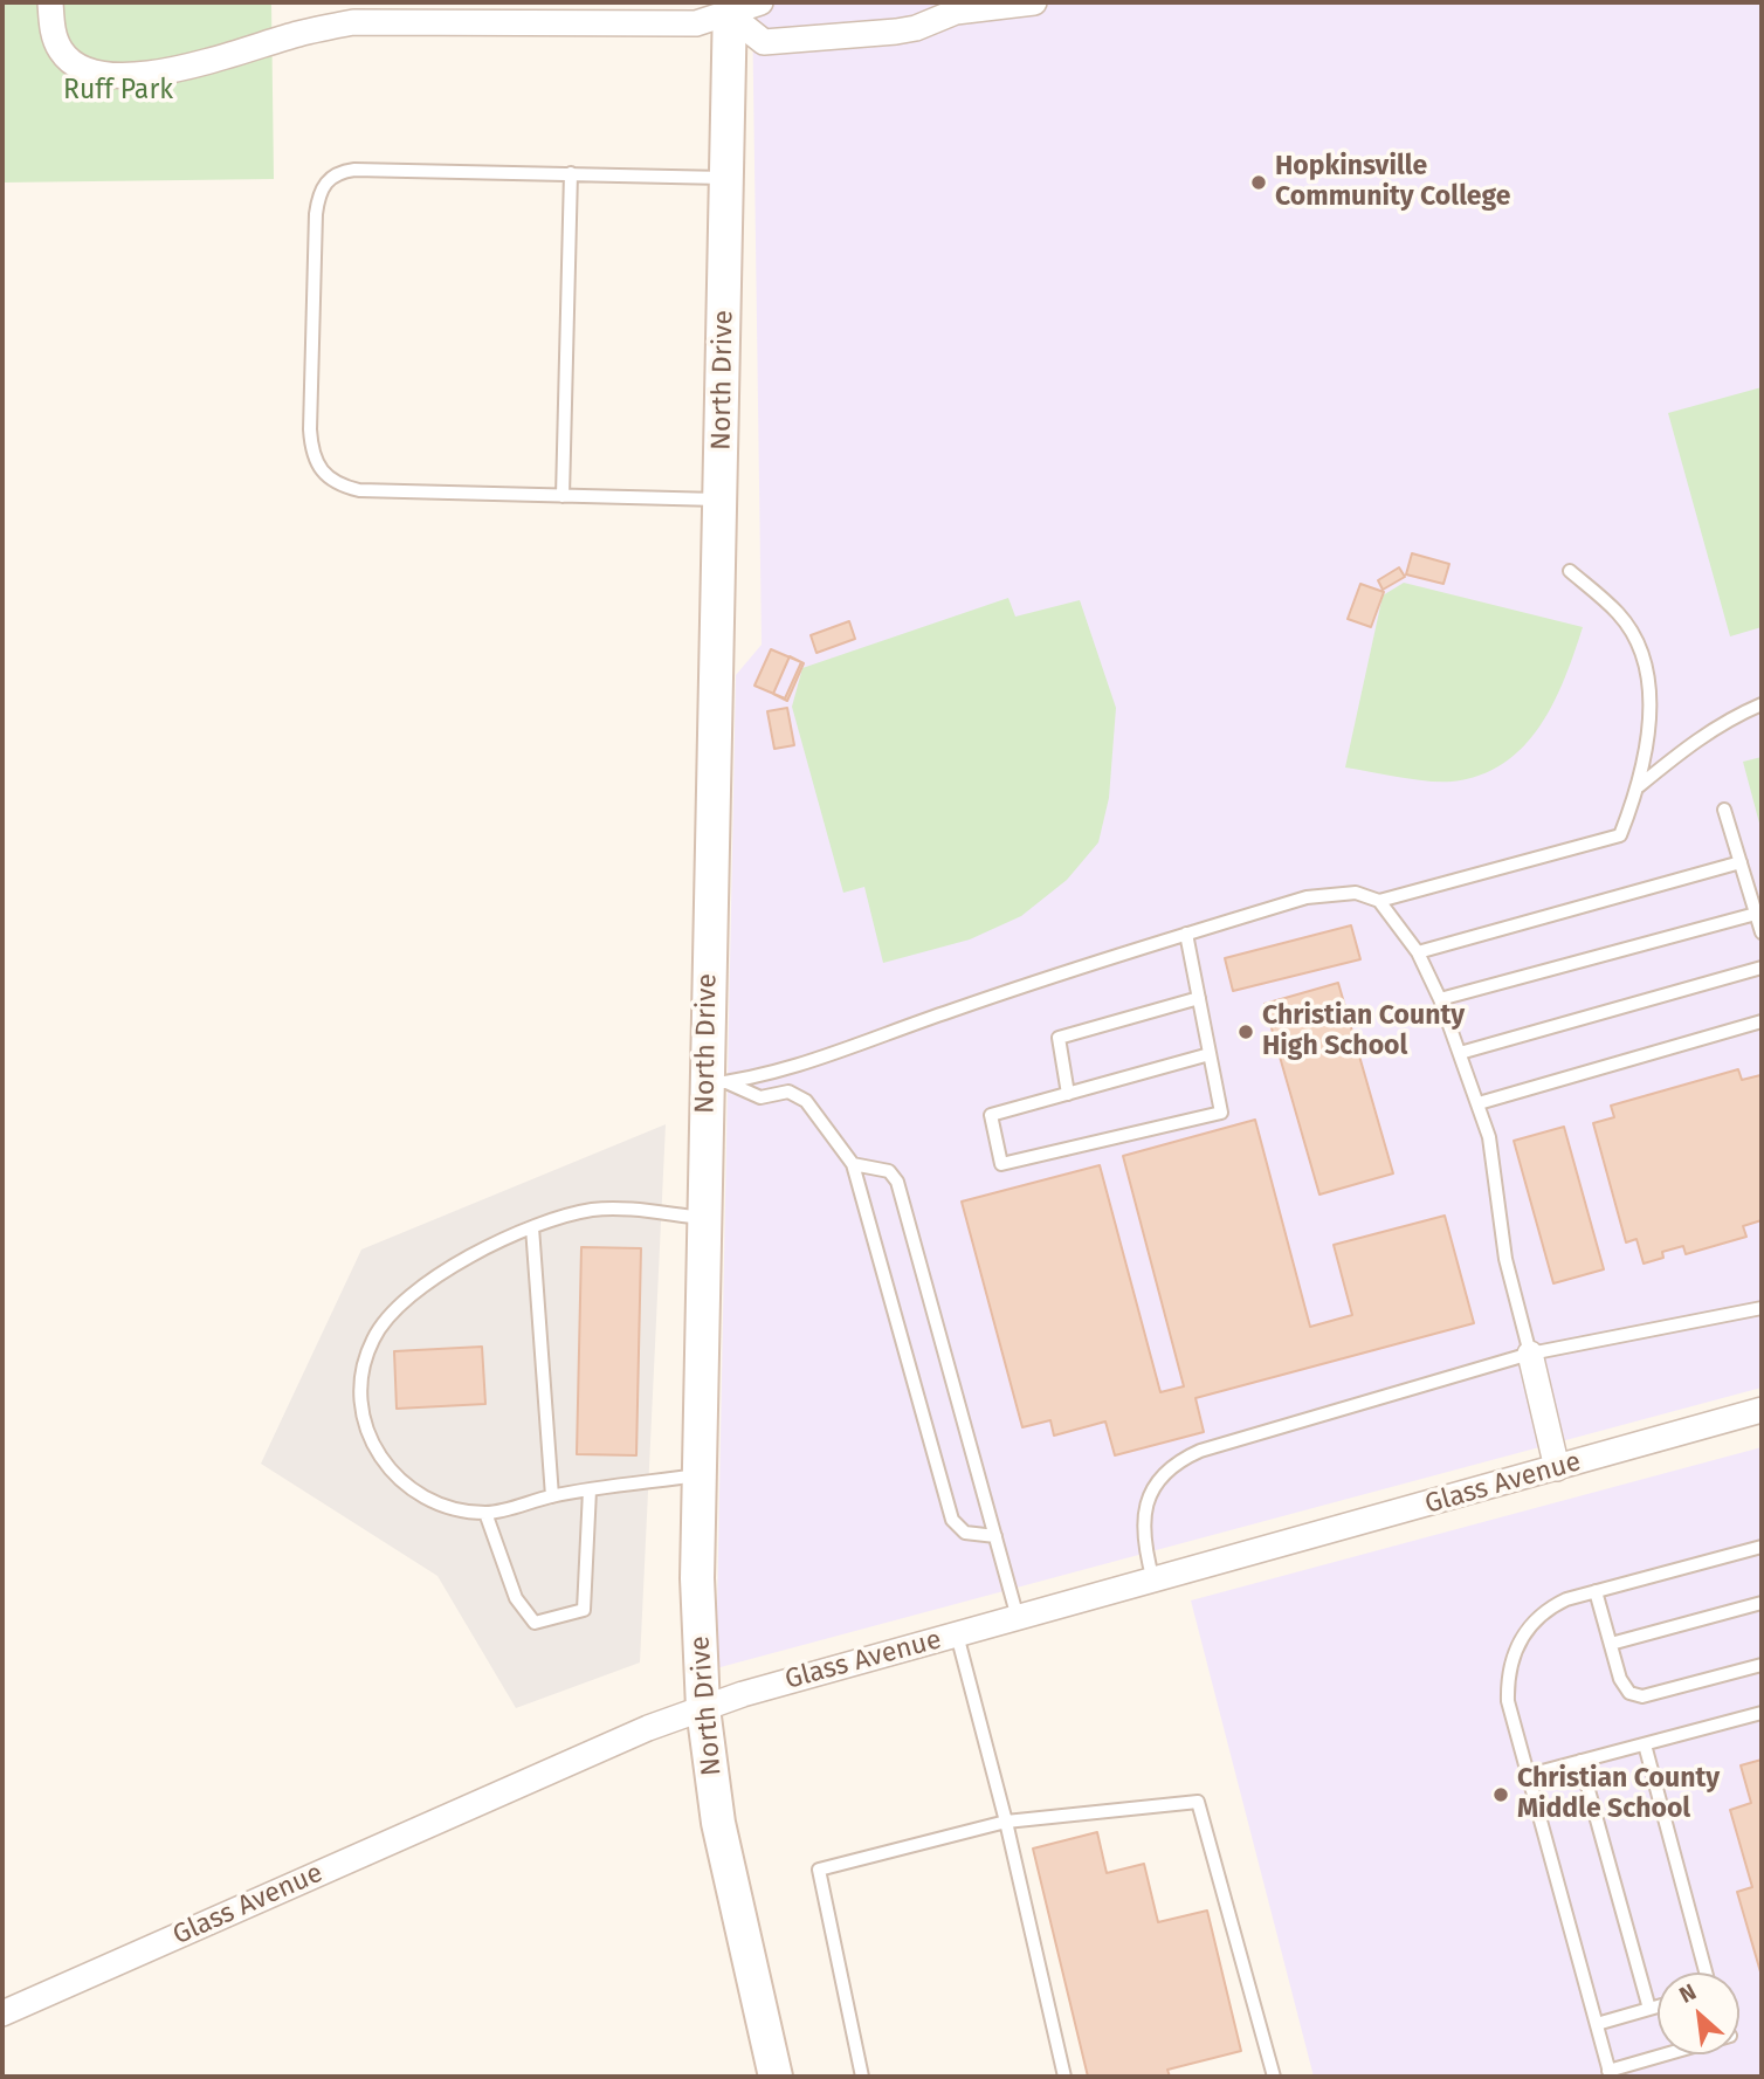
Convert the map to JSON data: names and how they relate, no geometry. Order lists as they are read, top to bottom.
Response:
{
  "streets": {
    "main road": ["North Drive"],
    "street": ["Glass Avenue"]
  },
  "crossings": [
    ["North Drive", "Glass Avenue"]
  ],
  "parks": ["Ruff Park"],
  "places": ["Hopkinsville Community College", "Christian County High School", "Christian County Middle School"],
  "north": "top left"
}
